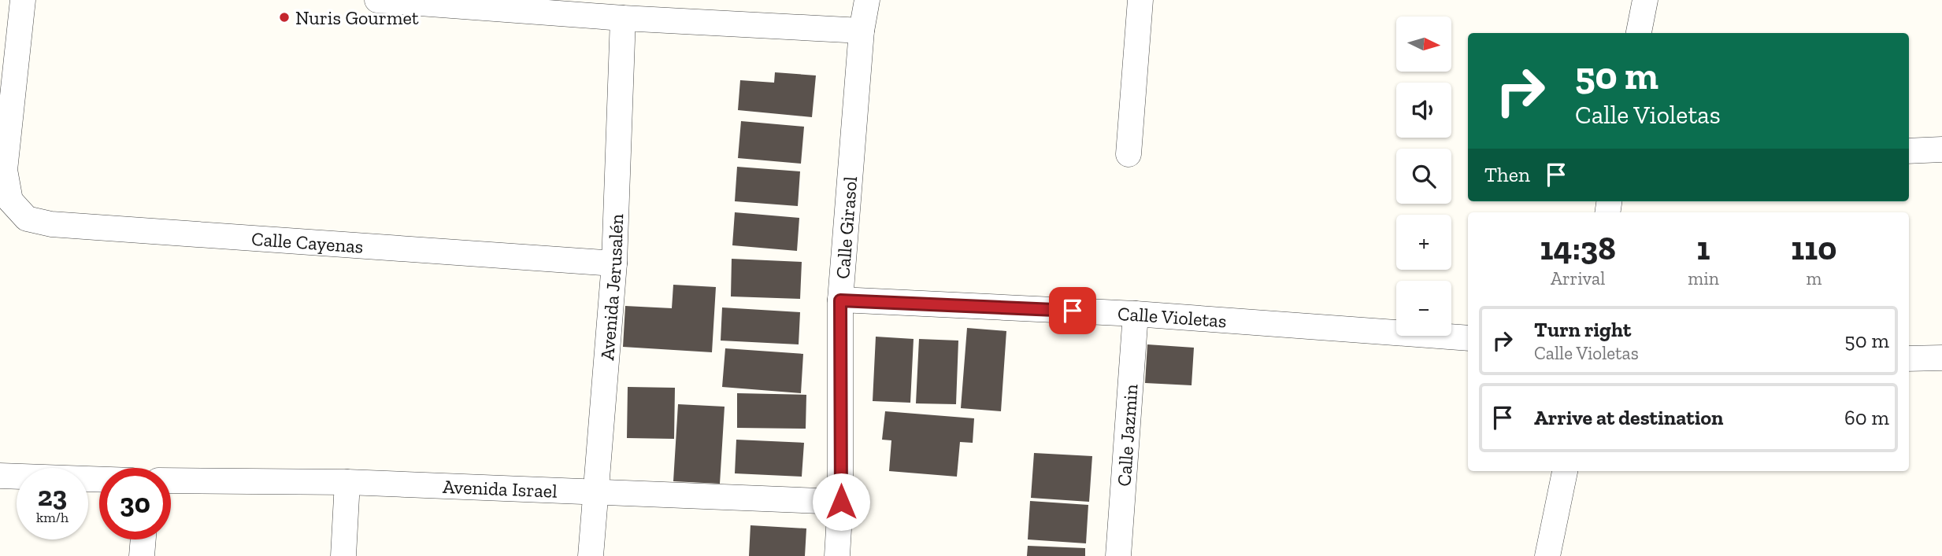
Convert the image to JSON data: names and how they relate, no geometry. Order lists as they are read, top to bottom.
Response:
{
  "streets": {
    "street": [
      "Calle Girasol",
      "Calle Cayenas",
      "Avenida Jerusalén",
      "Calle Violetas",
      "Calle Jazmin",
      "Avenida Israel"
    ]
  },
  "crossings": [
    ["Calle Girasol", "Calle Violetas"],
    ["Calle Girasol", "Avenida Israel"],
    ["Calle Cayenas", "Avenida Jerusalén"],
    ["Avenida Jerusalén", "Avenida Israel"],
    ["Calle Violetas", "Calle Jazmin"]
  ],
  "places": ["Nuris Gourmet"],
  "north": "right",
  "page": {
    "map_buttons": ["+", "−"],
    "turn": ["50 m", "Calle Violetas"],
    "then": "Then",
    "eta": [
      "14:38",
      "Arrival",
      "1",
      "min",
      "110",
      "m"
    ],
    "list": [
      {
        "name": "Turn right",
        "note": "Calle Violetas",
        "value": "50 m"
      },
      {
        "name": "Arrive at destination",
        "value": "60 m"
      }
    ],
    "speed": "23 km/h",
    "limit": "30"
  }
}
